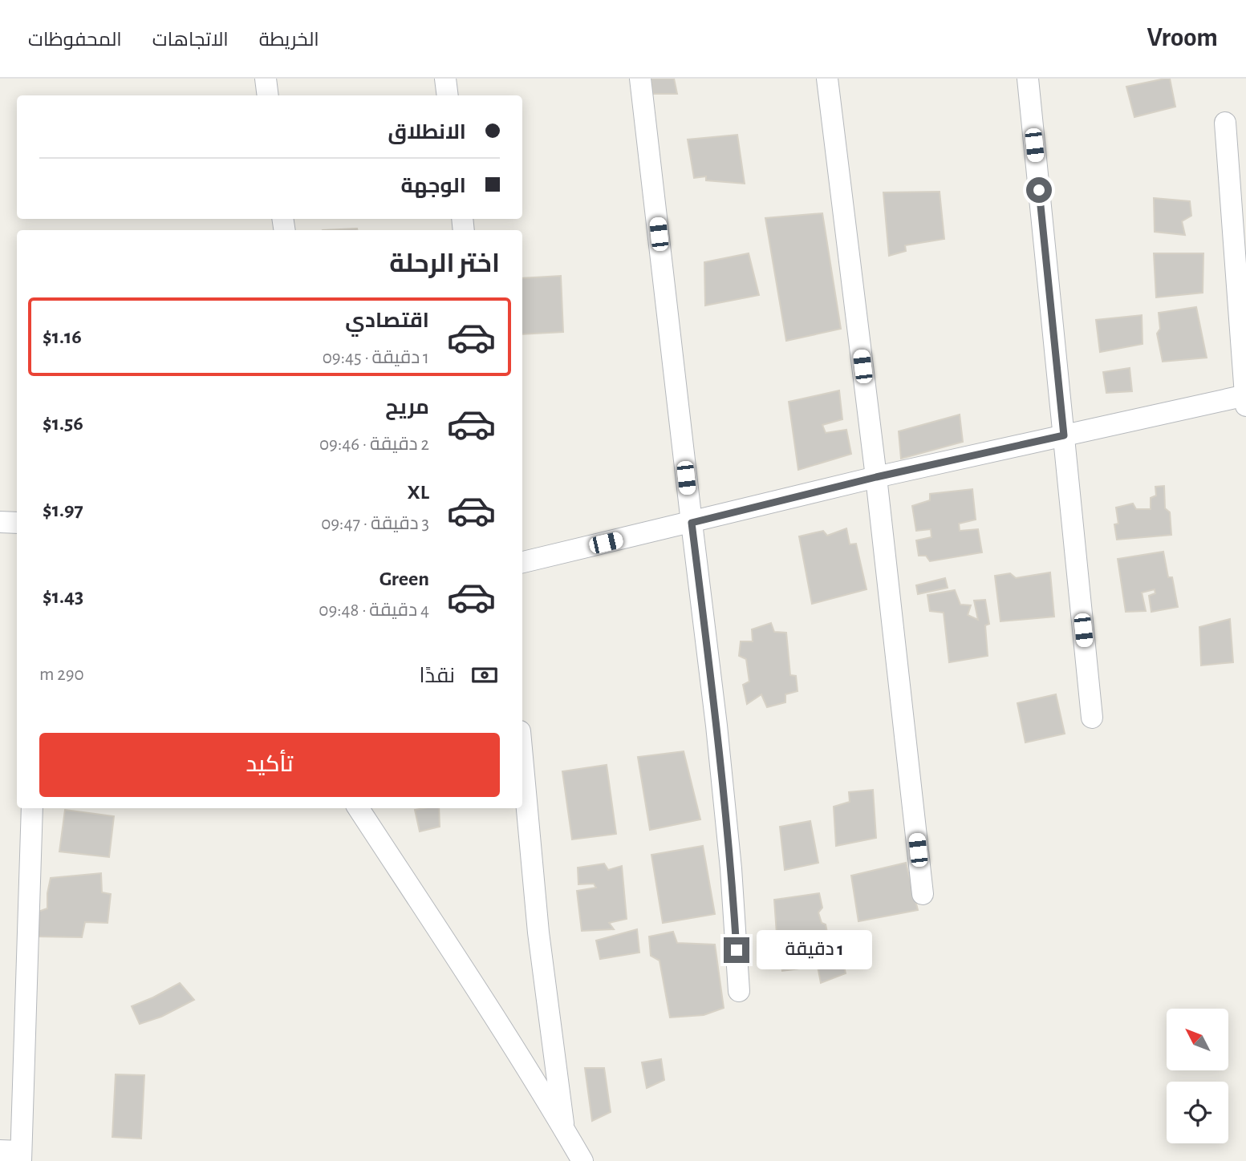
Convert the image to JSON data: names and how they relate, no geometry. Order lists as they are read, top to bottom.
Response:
{
  "north": "top left",
  "page": {
    "header": "Vroom",
    "nav": ["الخريطة", "الاتجاهات", "المحفوظات"],
    "banner": ["الانطلاق", "الوجهة"],
    "heading": "اختر الرحلة",
    "list": [
      {
        "name": "اقتصادي",
        "note": "1 دقيقة · 09:45",
        "value": "$1.16"
      },
      {
        "name": "مريح",
        "note": "2 دقيقة · 09:46",
        "value": "$1.56"
      },
      {
        "name": "XL",
        "note": "3 دقيقة · 09:47",
        "value": "$1.97"
      },
      {
        "name": "Green",
        "note": "4 دقيقة · 09:48",
        "value": "$1.43"
      }
    ],
    "pay": ["نقدًا", "290 m"],
    "buttons": "تأكيد",
    "bubble": "1 دقيقة"
  }
}
